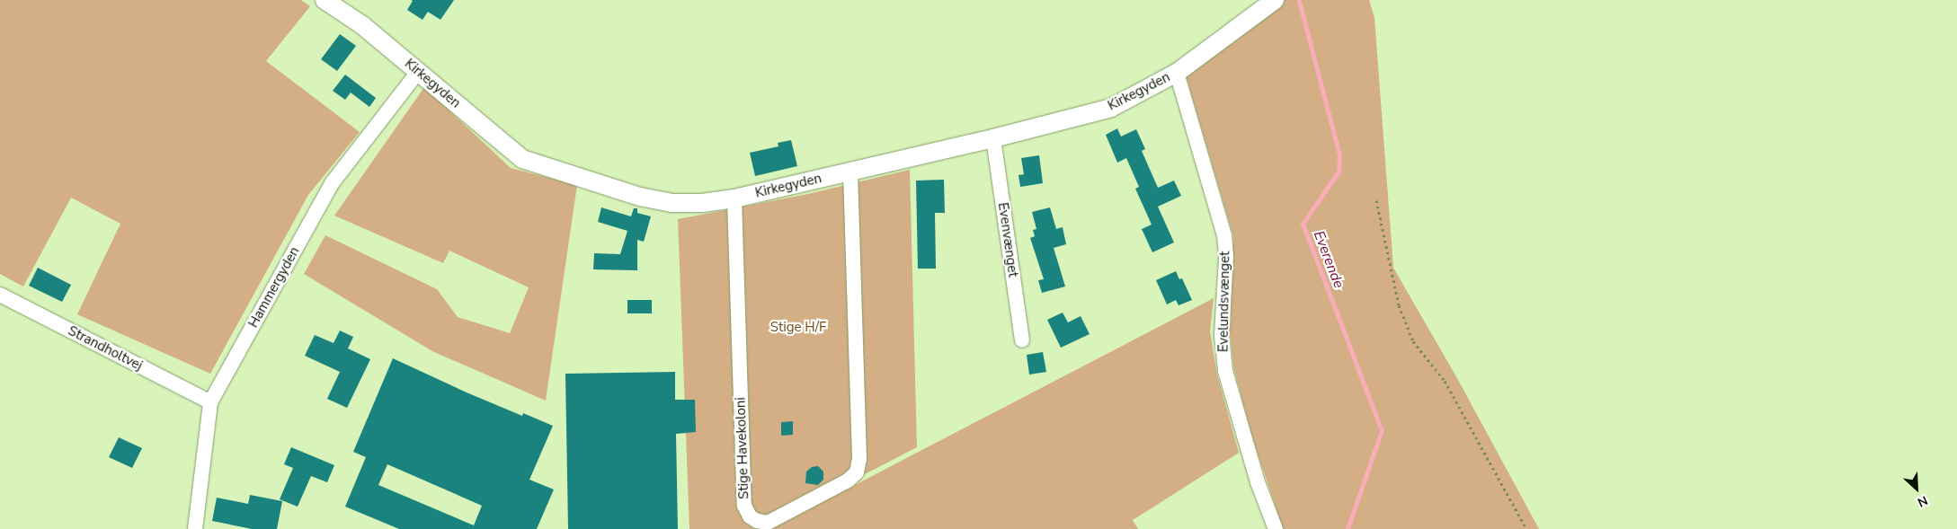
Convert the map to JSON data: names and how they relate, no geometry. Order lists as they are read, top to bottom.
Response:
{
  "streets": {
    "street": [
      "Kirkegyden",
      "Evenvænget",
      "Hammergyden",
      "Evelundsvænget",
      "Strandholtvej",
      "Stige Havekoloni"
    ]
  },
  "crossings": [
    ["Kirkegyden", "Evenvænget"],
    ["Kirkegyden", "Hammergyden"],
    ["Kirkegyden", "Evelundsvænget"],
    ["Kirkegyden", "Stige Havekoloni"],
    ["Hammergyden", "Strandholtvej"]
  ],
  "water": ["Everende"],
  "parks": ["Stige H/F"],
  "north": "bottom right"
}
